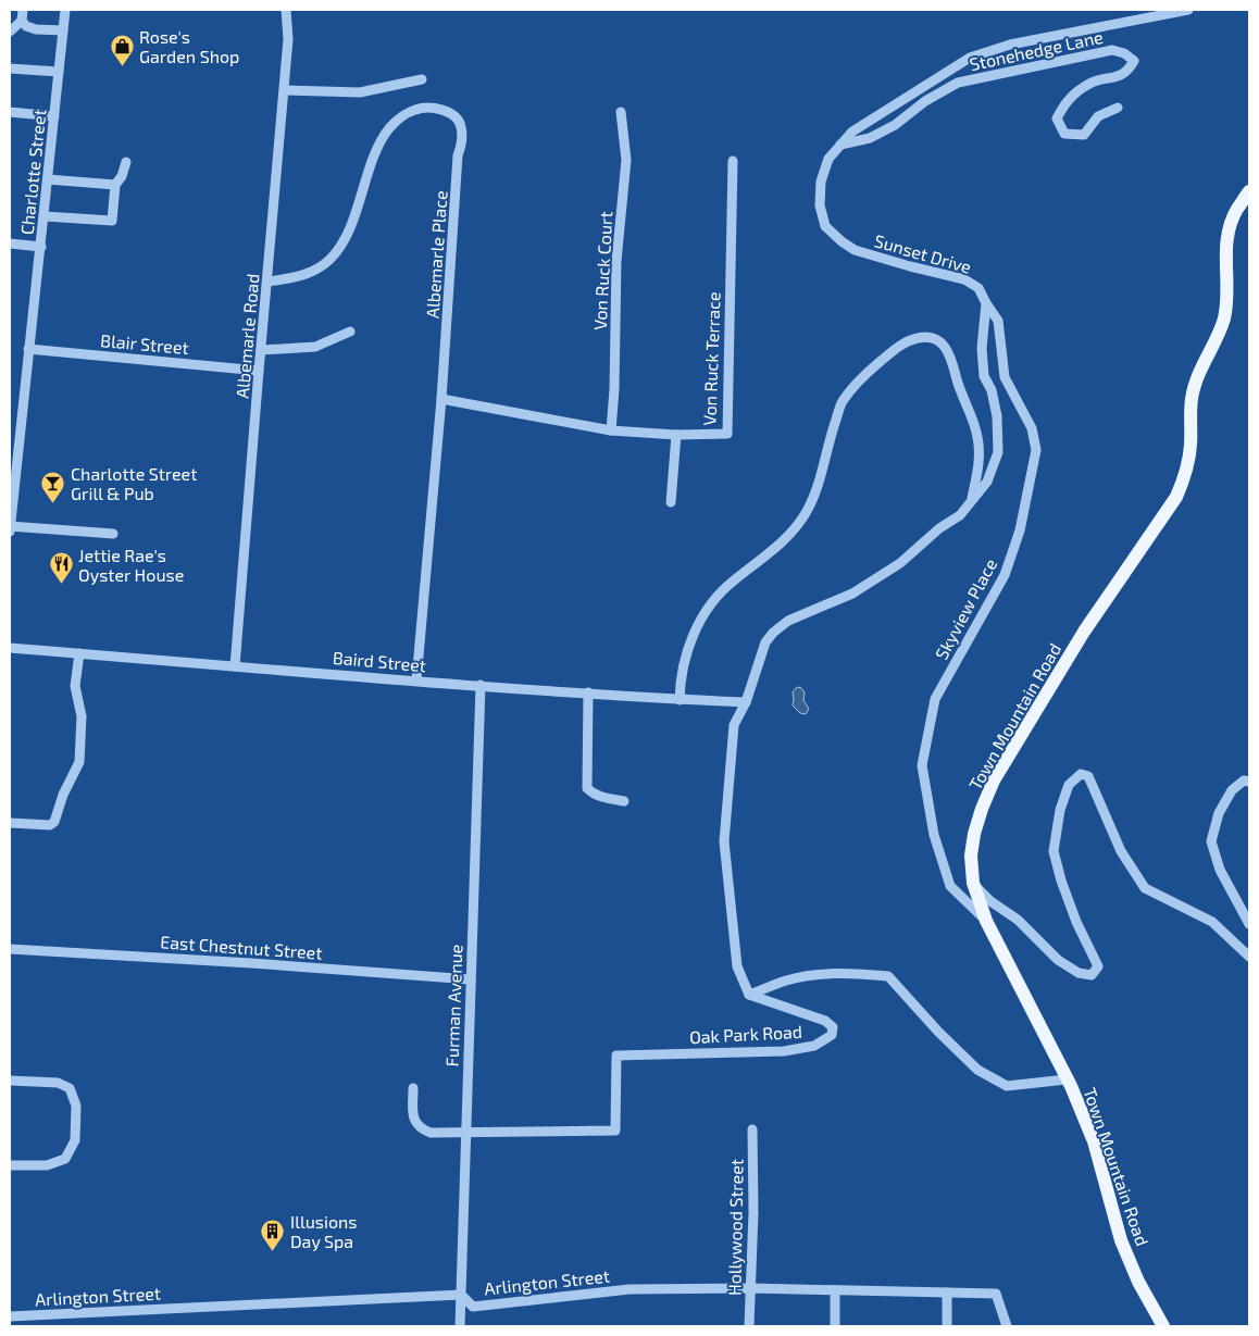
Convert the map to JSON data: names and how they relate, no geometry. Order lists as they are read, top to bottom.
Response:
{
  "streets": {
    "main road": ["Town Mountain Road"],
    "street": [
      "Stonehedge Lane",
      "Charlotte Street",
      "Sunset Drive",
      "Albemarle Place",
      "Von Ruck Court",
      "Albemarle Road",
      "Blair Street",
      "Von Ruck Terrace",
      "Skyview Place",
      "Baird Street",
      "East Chestnut Street",
      "Furman Avenue",
      "Oak Park Road",
      "Hollywood Street",
      "Arlington Street"
    ]
  },
  "crossings": [
    ["Stonehedge Lane", "Sunset Drive"],
    ["Charlotte Street", "Blair Street"],
    ["Sunset Drive", "Skyview Place"],
    ["Albemarle Place", "Albemarle Road"],
    ["Albemarle Place", "Von Ruck Terrace"],
    ["Albemarle Place", "Baird Street"],
    ["Von Ruck Court", "Von Ruck Terrace"],
    ["Albemarle Road", "Blair Street"],
    ["Albemarle Road", "Baird Street"],
    ["Skyview Place", "Town Mountain Road"],
    ["Baird Street", "Furman Avenue"],
    ["East Chestnut Street", "Furman Avenue"],
    ["Furman Avenue", "Oak Park Road"],
    ["Furman Avenue", "Arlington Street"],
    ["Hollywood Street", "Arlington Street"]
  ],
  "places": {
    "shop": ["Rose's Garden Shop"],
    "bar": ["Charlotte Street Grill & Pub"],
    "restaurant": ["Jettie Rae's Oyster House"],
    "building": ["Illusions Day Spa"]
  }
}
